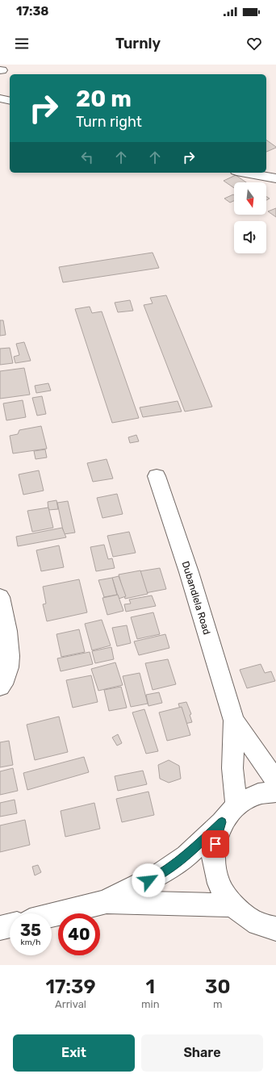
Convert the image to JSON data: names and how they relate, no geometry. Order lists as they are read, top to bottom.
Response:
{
  "streets": {
    "street": ["Dubandlela Road"]
  },
  "north": "bottom",
  "page": {
    "status": "17:38",
    "header": "Turnly",
    "turn": ["20 m", "Turn right"],
    "speed": "35 km/h",
    "limit": "40",
    "eta": [
      "17:39",
      "Arrival",
      "1",
      "min",
      "30",
      "m"
    ],
    "buttons": ["Exit", "Share"]
  }
}
